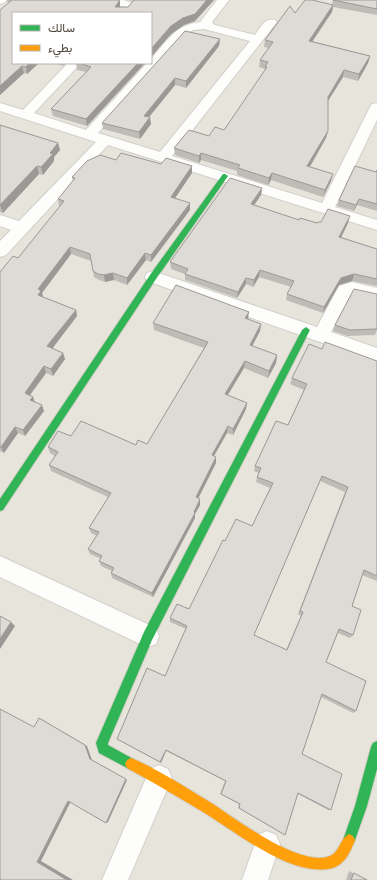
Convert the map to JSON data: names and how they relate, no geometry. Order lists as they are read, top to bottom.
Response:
{
  "legend": ["سالك", "بطيء"]
}
